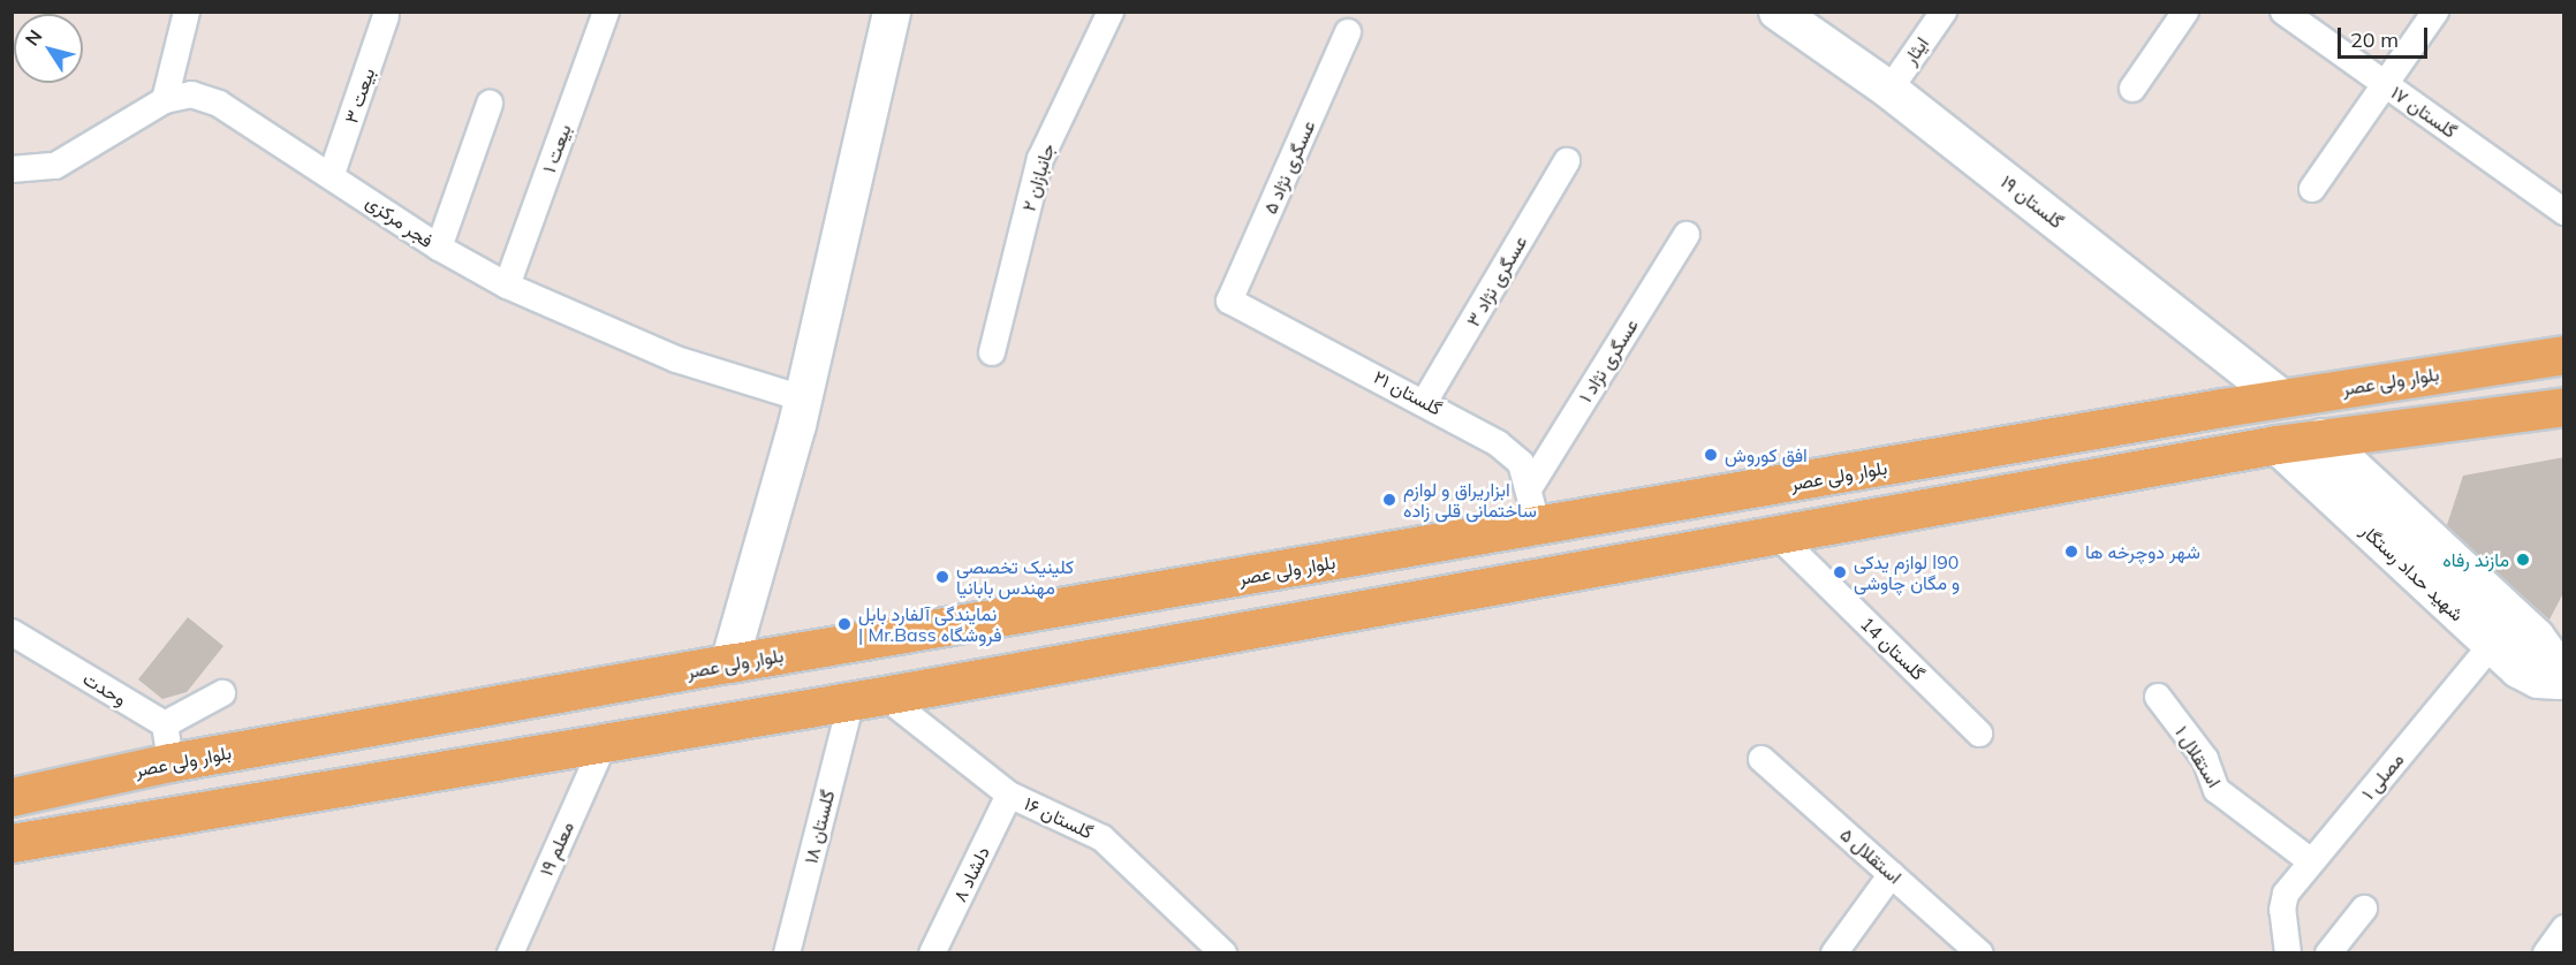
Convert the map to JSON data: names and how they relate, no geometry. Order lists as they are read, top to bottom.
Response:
{
  "streets": {
    "main road": ["گلستان ۱۹", "بلوار ولی عصر", "شهید حداد رستگار"],
    "street": [
      "ایثار",
      "بیعت ۳",
      "گلستان ۱۷",
      "بیعت ۱",
      "عسگری نژاد ۵",
      "جانبازان ۲",
      "فجر مرکزی",
      "عسگری نژاد ۳",
      "عسگری نژاد ۱",
      "گلستان ۲۱",
      "گلستان 14",
      "وحدت",
      "استقلال ۱",
      "مصلی ۱",
      "گلستان ۱۶",
      "گلستان ۱۸",
      "معلم ۱۹",
      "استقلال ۵",
      "دلشاد ۸"
    ]
  },
  "crossings": [
    ["ایثار", "گلستان ۱۹"],
    ["بیعت ۳", "فجر مرکزی"],
    ["بیعت ۱", "فجر مرکزی"],
    ["عسگری نژاد ۵", "گلستان ۲۱"],
    ["گلستان ۱۹", "بلوار ولی عصر"],
    ["عسگری نژاد ۳", "گلستان ۲۱"],
    ["عسگری نژاد ۱", "گلستان ۲۱"],
    ["بلوار ولی عصر", "گلستان ۲۱"],
    ["شهید حداد رستگار", "مصلی ۱"],
    ["استقلال ۱", "مصلی ۱"],
    ["گلستان ۱۶", "گلستان ۱۸"],
    ["گلستان ۱۶", "دلشاد ۸"]
  ],
  "places": [
    "افق کوروش",
    "ابزاریراق و لوازم ساختمانی قلی زاده",
    "شهر دوچرخه ها",
    "مازند رفاه",
    "لوازم یدکی l90 و مگان چاوشی",
    "کلینیک تخصصی مهندس بابانیا",
    "نمایندگی آلفارد بابل | Mr.Bass فروشگاه"
  ],
  "scale_bar": "20 m",
  "north": "top left"
}
